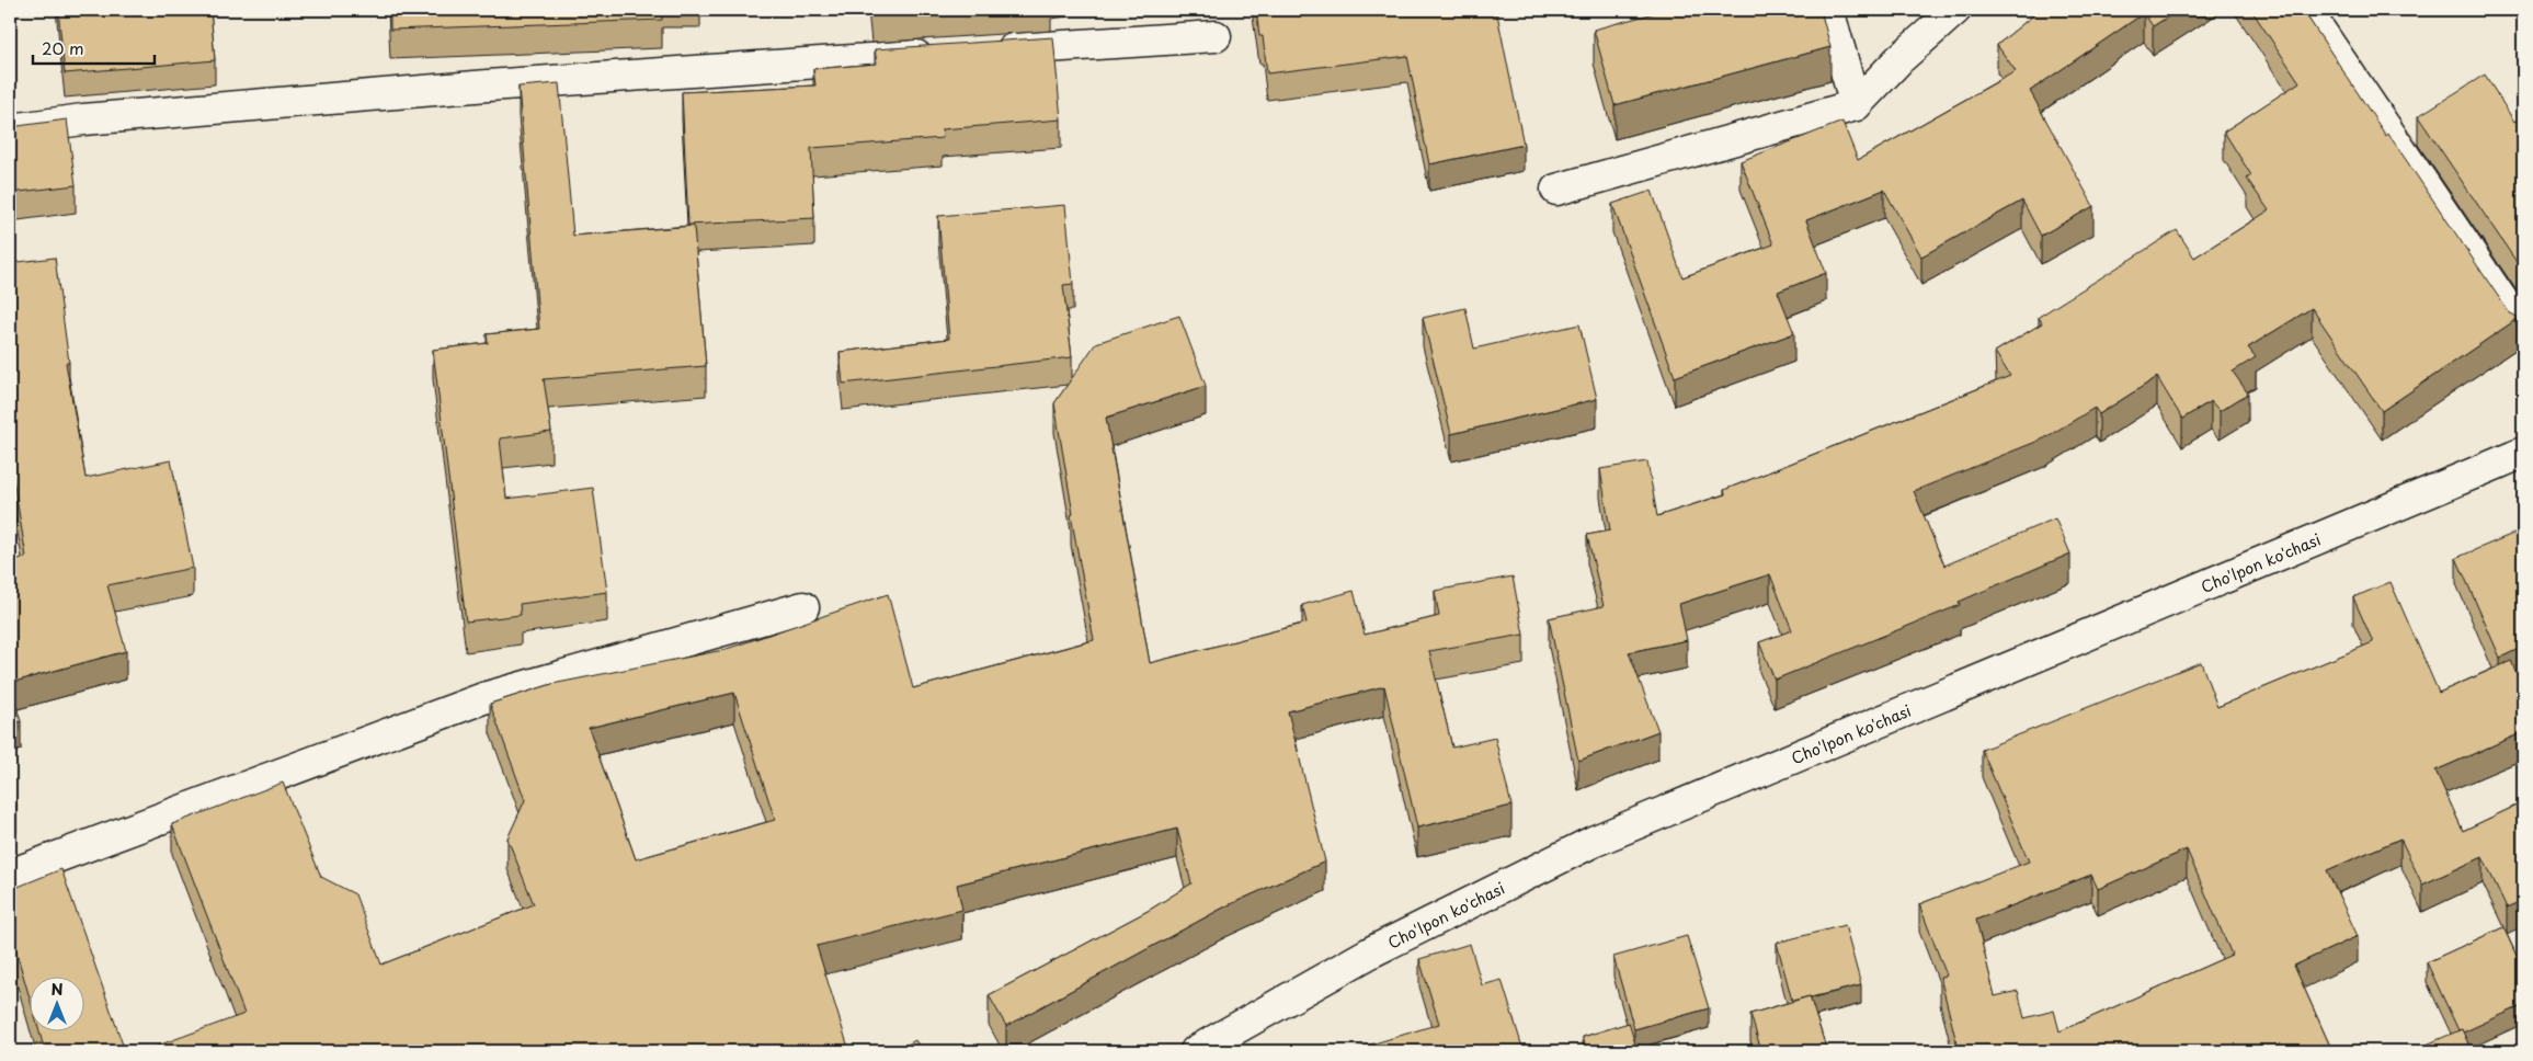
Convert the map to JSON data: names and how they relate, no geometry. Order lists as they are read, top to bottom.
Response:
{
  "streets": {
    "street": ["Cho'lpon ko'chasi"]
  },
  "scale_bar": "20 m",
  "north": "top"
}
